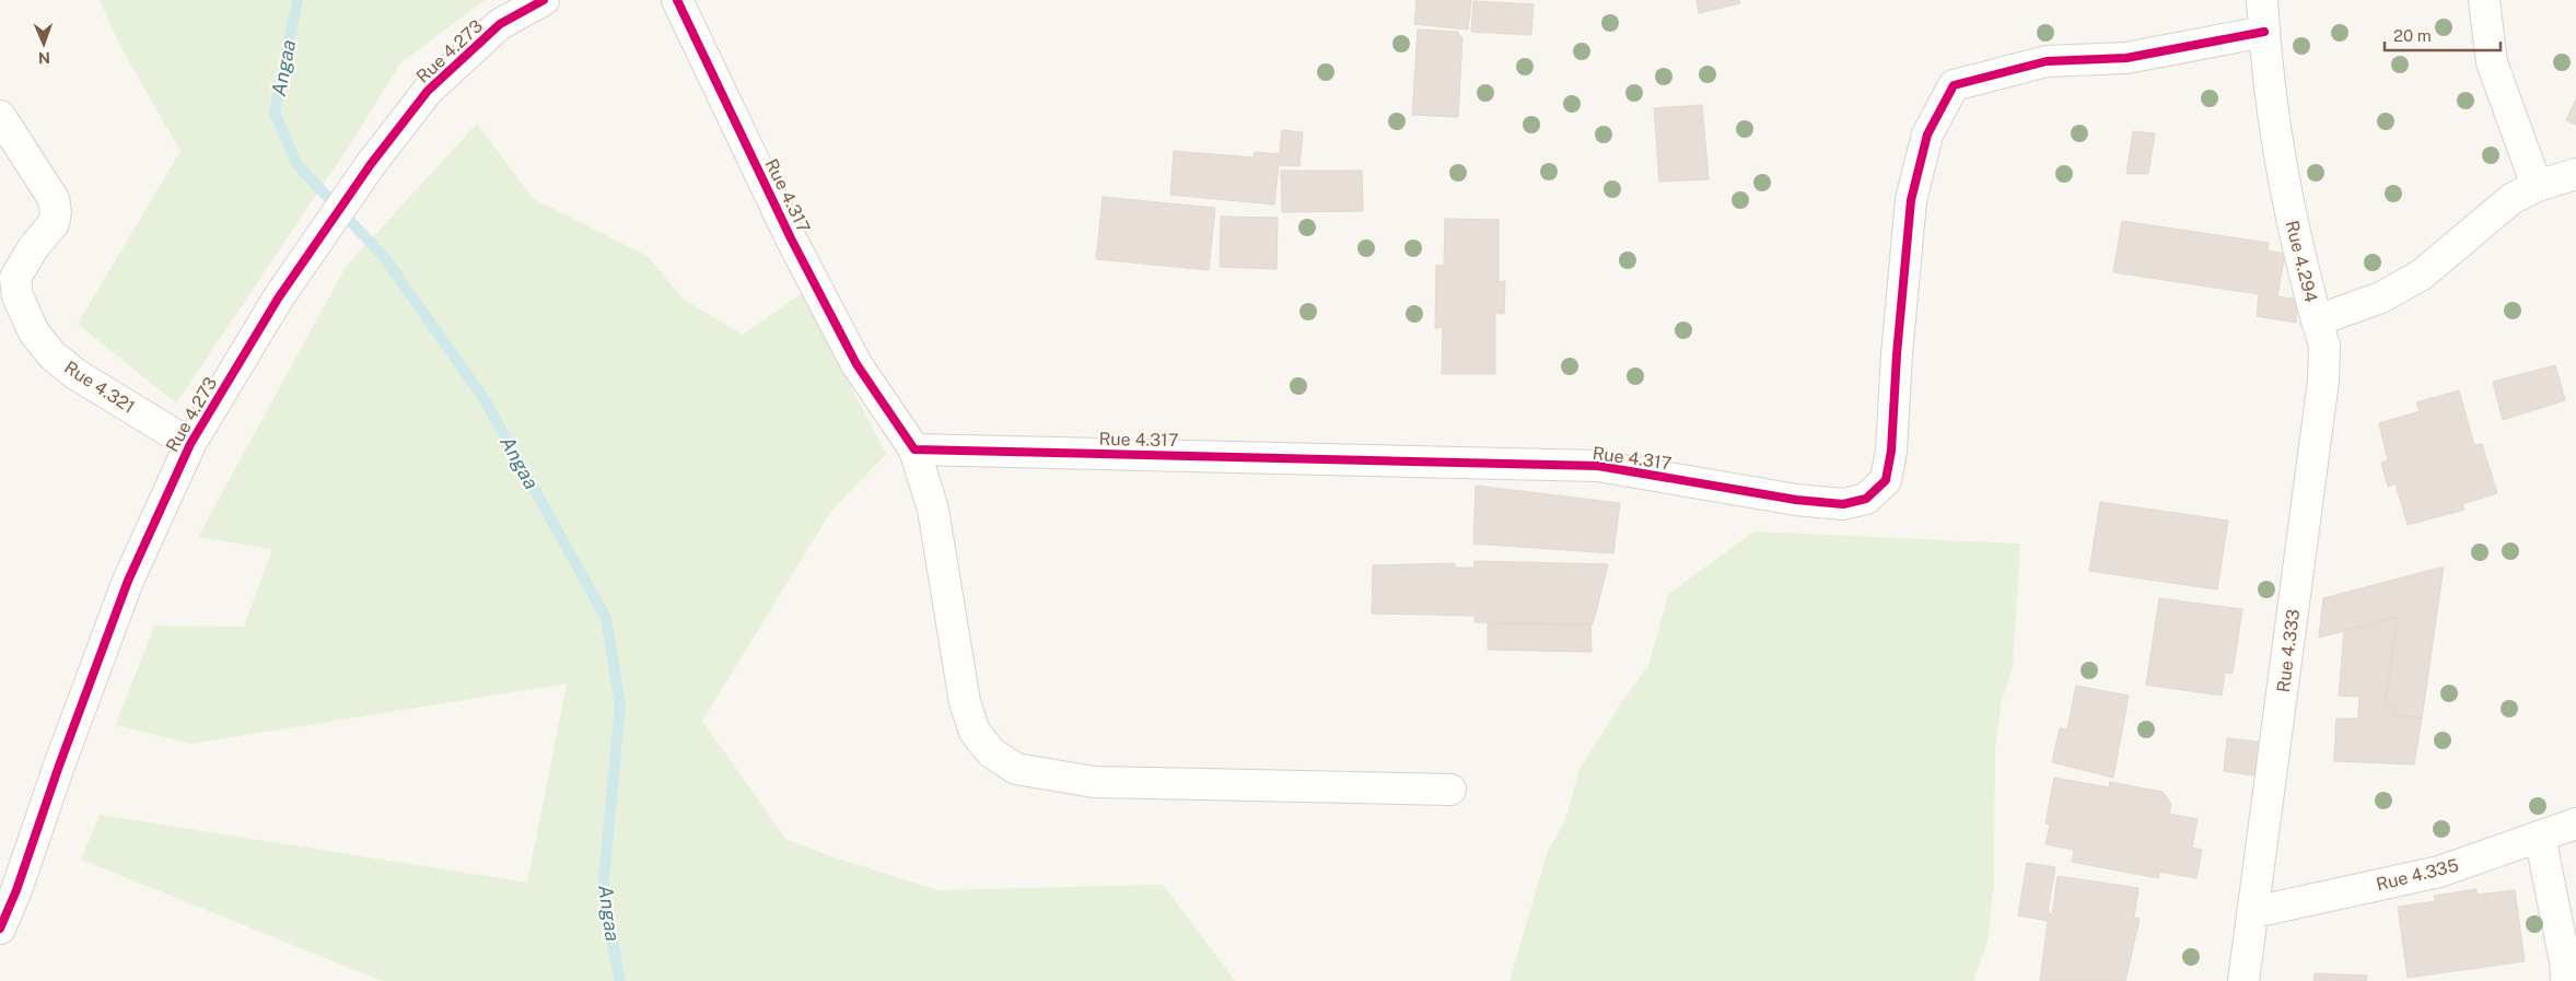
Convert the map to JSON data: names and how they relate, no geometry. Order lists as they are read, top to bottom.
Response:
{
  "streets": {
    "street": [
      "Rue 4.273",
      "Rue 4.317",
      "Rue 4.294",
      "Rue 4.321",
      "Rue 4.333",
      "Rue 4.335"
    ]
  },
  "crossings": [
    ["Rue 4.273", "Rue 4.321"],
    ["Rue 4.317", "Rue 4.294"],
    ["Rue 4.294", "Rue 4.333"],
    ["Rue 4.333", "Rue 4.335"]
  ],
  "water": ["Angaa"],
  "scale_bar": "20 m",
  "north": "bottom"
}
